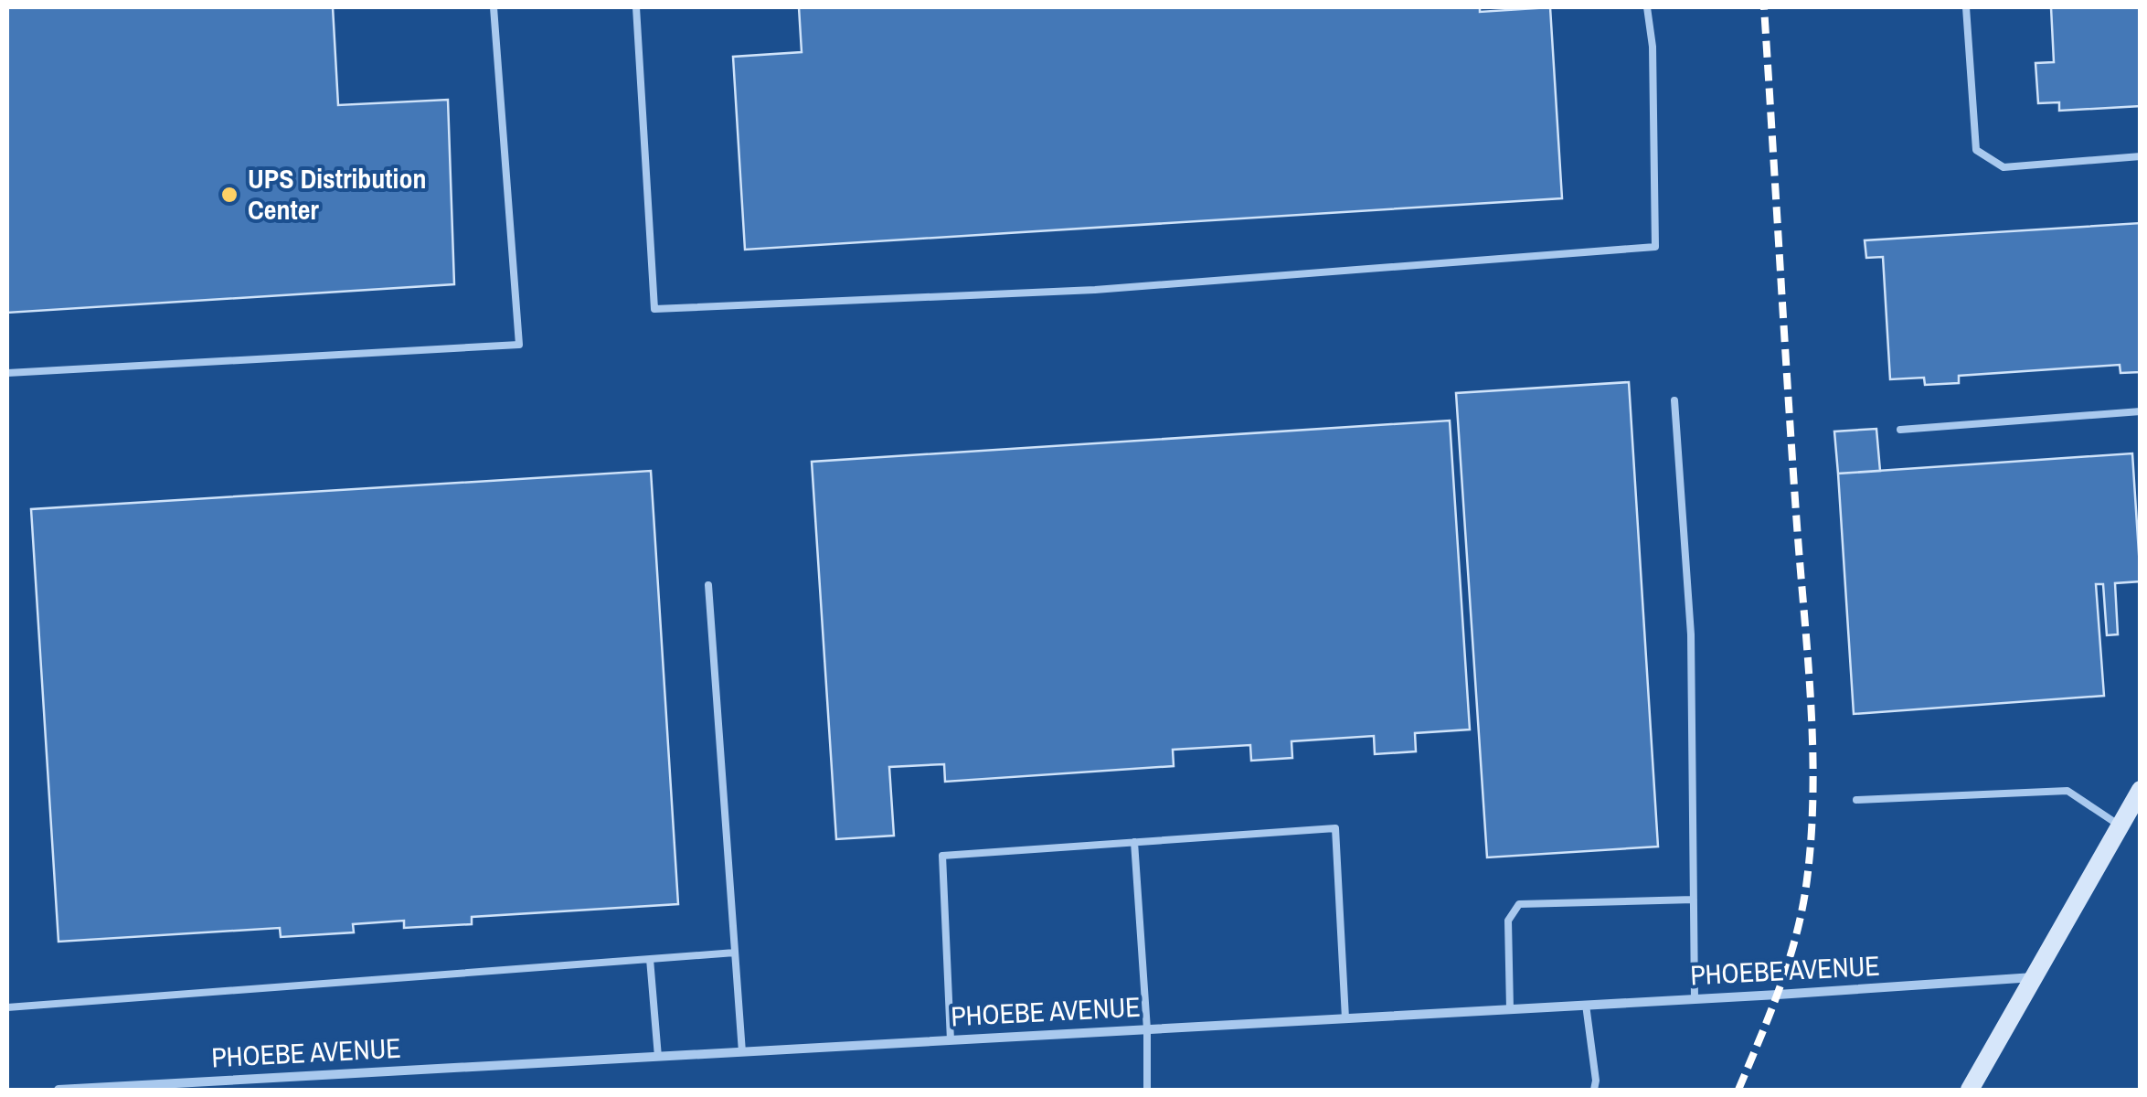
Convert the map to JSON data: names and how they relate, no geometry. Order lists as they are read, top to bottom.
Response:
{
  "streets": {
    "street": ["PHOEBE AVENUE"]
  },
  "places": ["UPS Distribution Center"]
}
